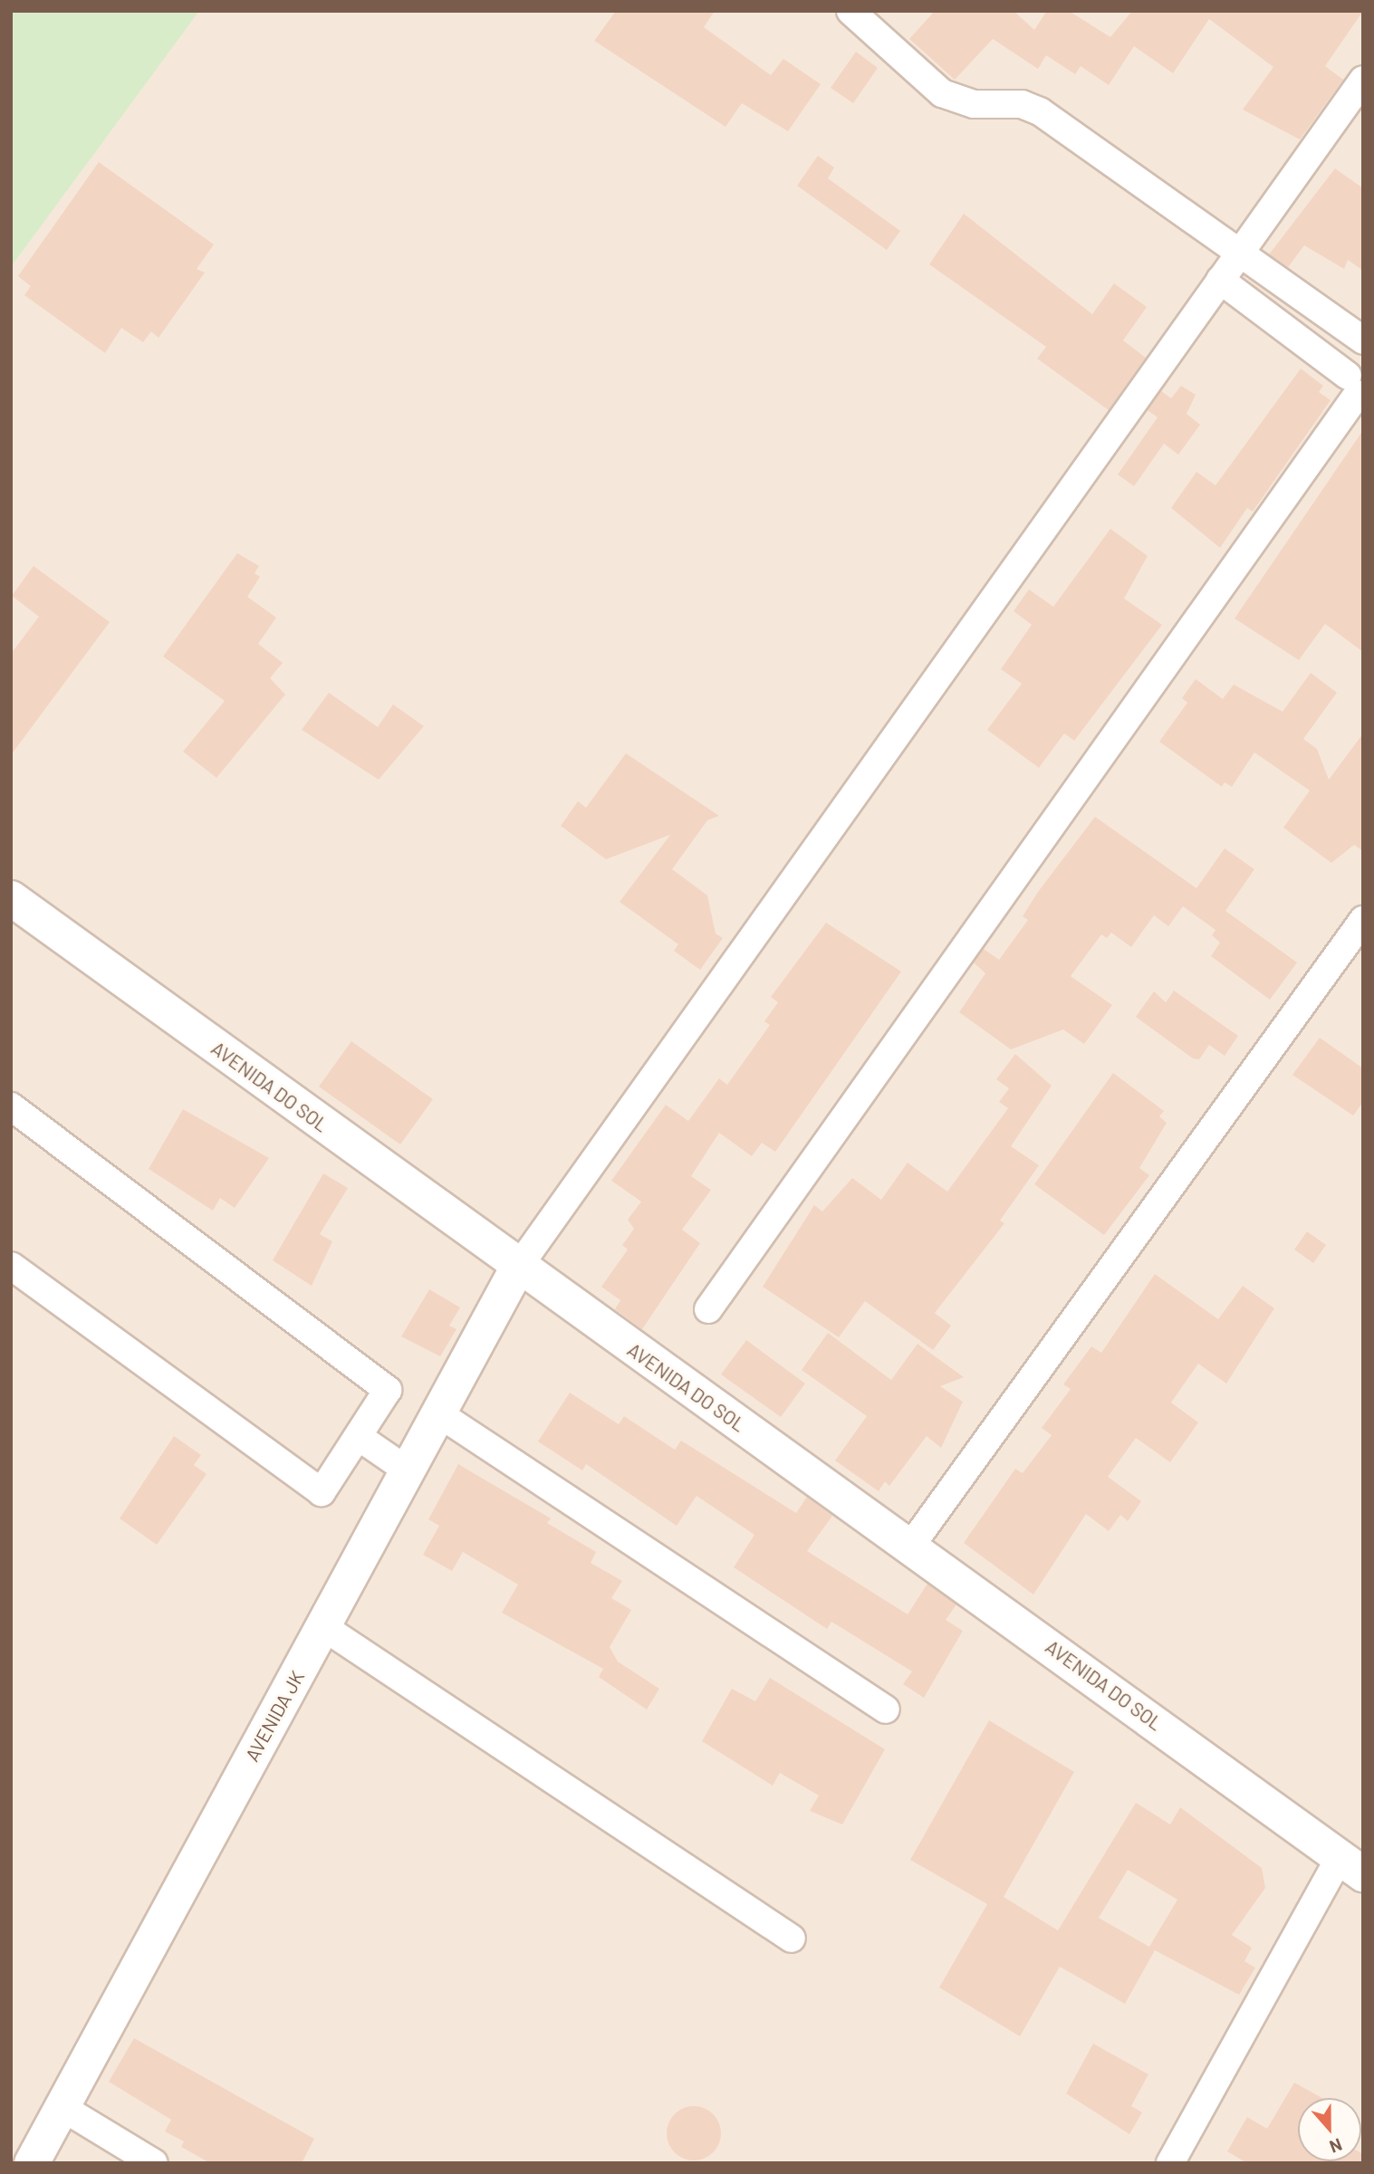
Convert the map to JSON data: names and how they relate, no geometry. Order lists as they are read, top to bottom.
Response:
{
  "streets": {
    "street": ["AVENIDA DO SOL", "AVENIDA JK"]
  },
  "crossings": [
    ["AVENIDA DO SOL", "AVENIDA JK"]
  ],
  "north": "bottom"
}
